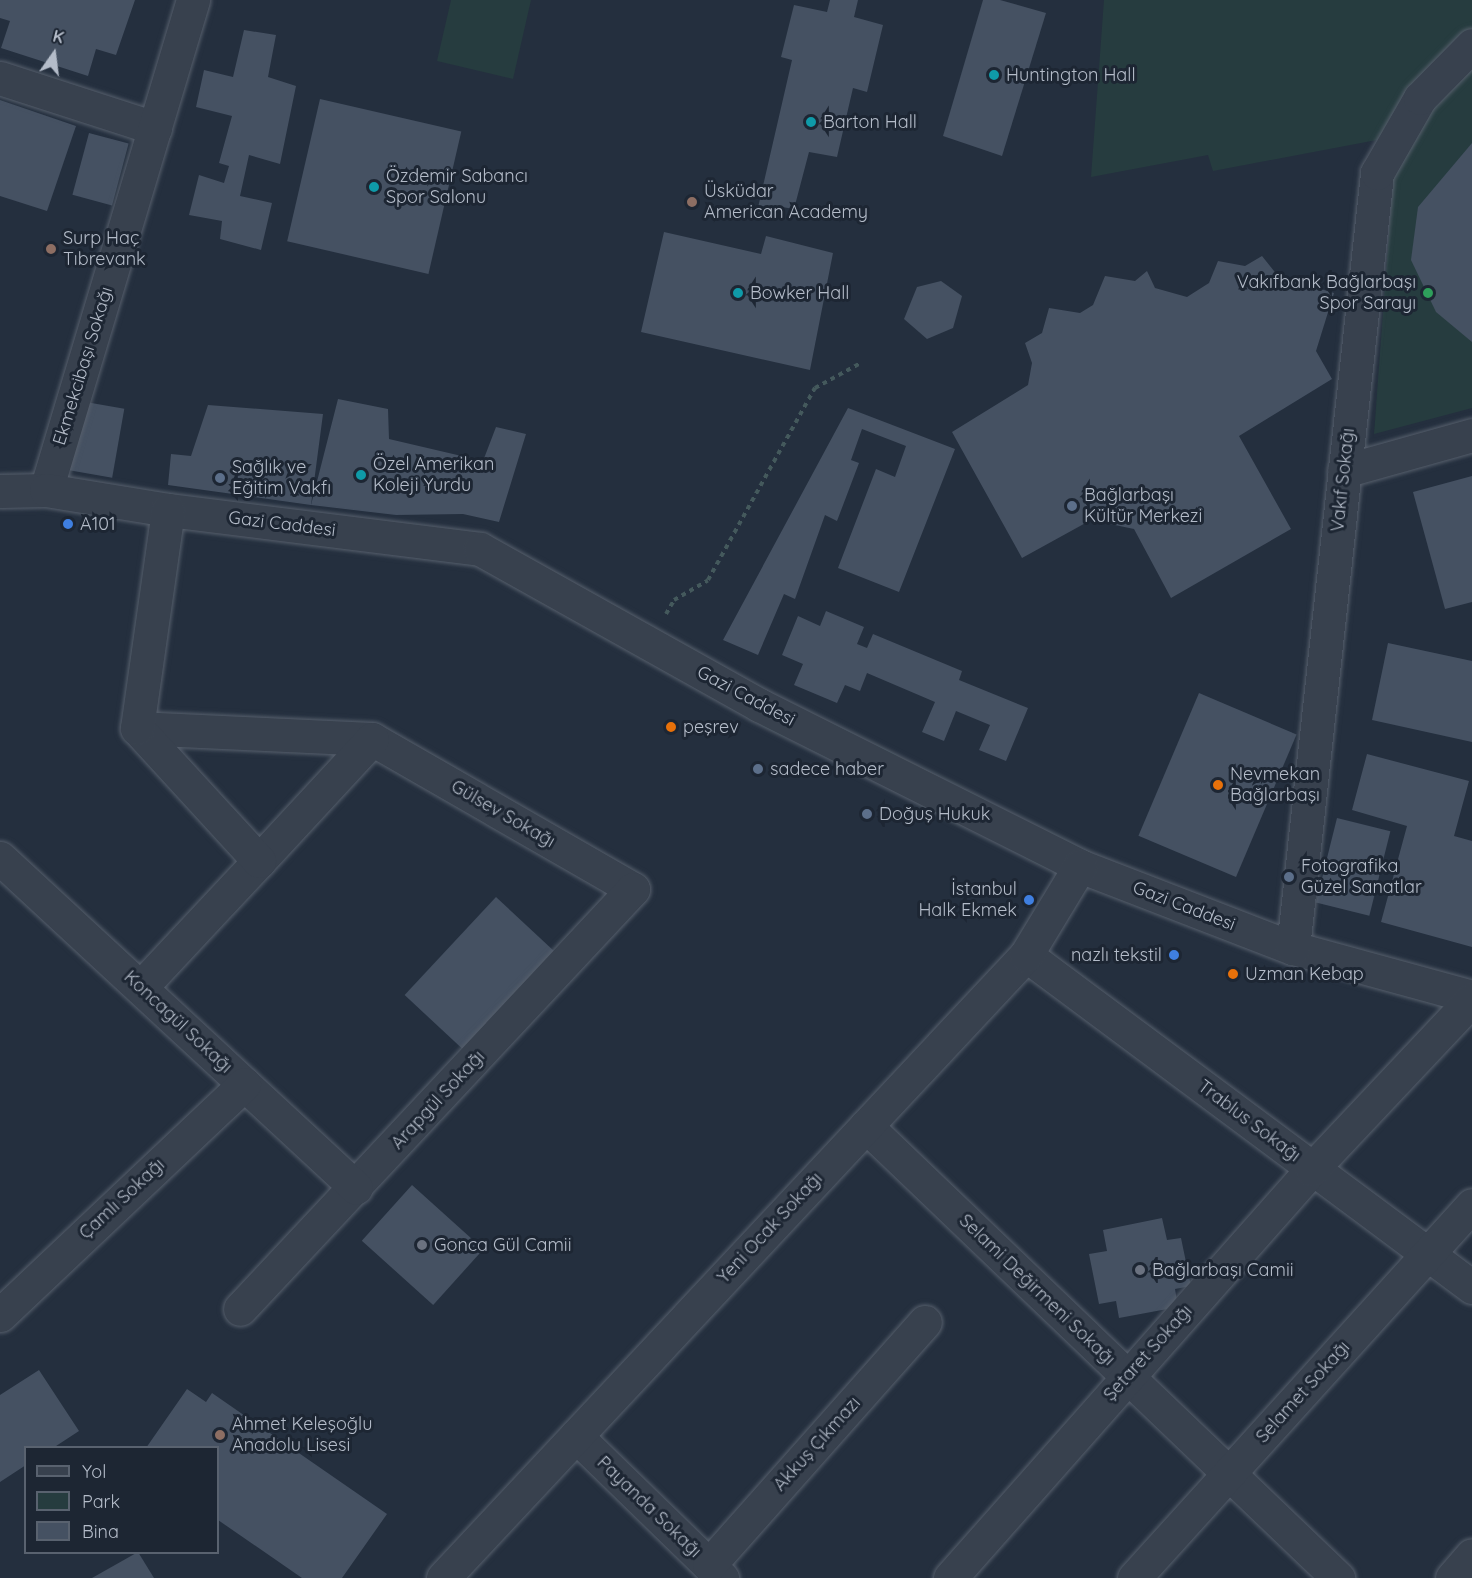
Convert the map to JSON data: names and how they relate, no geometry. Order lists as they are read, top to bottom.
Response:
{
  "streets": {
    "street": [
      "Ekmekcibaşı Sokağı",
      "Vakıf Sokağı",
      "Gazi Caddesi",
      "Gülsev Sokağı",
      "Koncagül Sokağı",
      "Arapgül Sokağı",
      "Trablus Sokağı",
      "Çamlı Sokağı",
      "Yeni Ocak Sokağı",
      "Selami Değirmeni Sokağı",
      "Şetaret Sokağı",
      "Selamet Sokağı",
      "Akkuş Çıkmazı",
      "Payanda Sokağı"
    ]
  },
  "crossings": [
    ["Ekmekcibaşı Sokağı", "Gazi Caddesi"],
    ["Vakıf Sokağı", "Gazi Caddesi"],
    ["Gazi Caddesi", "Yeni Ocak Sokağı"],
    ["Gazi Caddesi", "Şetaret Sokağı"],
    ["Gülsev Sokağı", "Arapgül Sokağı"],
    ["Koncagül Sokağı", "Arapgül Sokağı"],
    ["Koncagül Sokağı", "Çamlı Sokağı"],
    ["Trablus Sokağı", "Yeni Ocak Sokağı"],
    ["Trablus Sokağı", "Şetaret Sokağı"],
    ["Trablus Sokağı", "Selamet Sokağı"],
    ["Yeni Ocak Sokağı", "Selami Değirmeni Sokağı"],
    ["Yeni Ocak Sokağı", "Payanda Sokağı"],
    ["Selami Değirmeni Sokağı", "Şetaret Sokağı"],
    ["Selami Değirmeni Sokağı", "Selamet Sokağı"],
    ["Akkuş Çıkmazı", "Payanda Sokağı"]
  ],
  "places": [
    "Huntington Hall",
    "Barton Hall",
    "Özdemir Sabancı Spor Salonu",
    "Üsküdar American Academy",
    "Surp Haç Tıbrevank",
    "Bowker Hall",
    "Vakıfbank Bağlarbaşı Spor Sarayı",
    "Özel Amerikan Koleji Yurdu",
    "Sağlık ve Eğitim Vakfı",
    "Bağlarbaşı Kültür Merkezi",
    "A101",
    "peşrev",
    "sadece haber",
    "Nevmekan Bağlarbaşı",
    "Doğuş Hukuk",
    "Fotografika Güzel Sanatlar",
    "İstanbul Halk Ekmek",
    "nazlı tekstil",
    "Uzman Kebap",
    "Gonca Gül Camii",
    "Bağlarbaşı Camii",
    "Ahmet Keleşoğlu Anadolu Lisesi"
  ],
  "legend": ["Yol", "Park", "Bina"],
  "north": "top"
}
